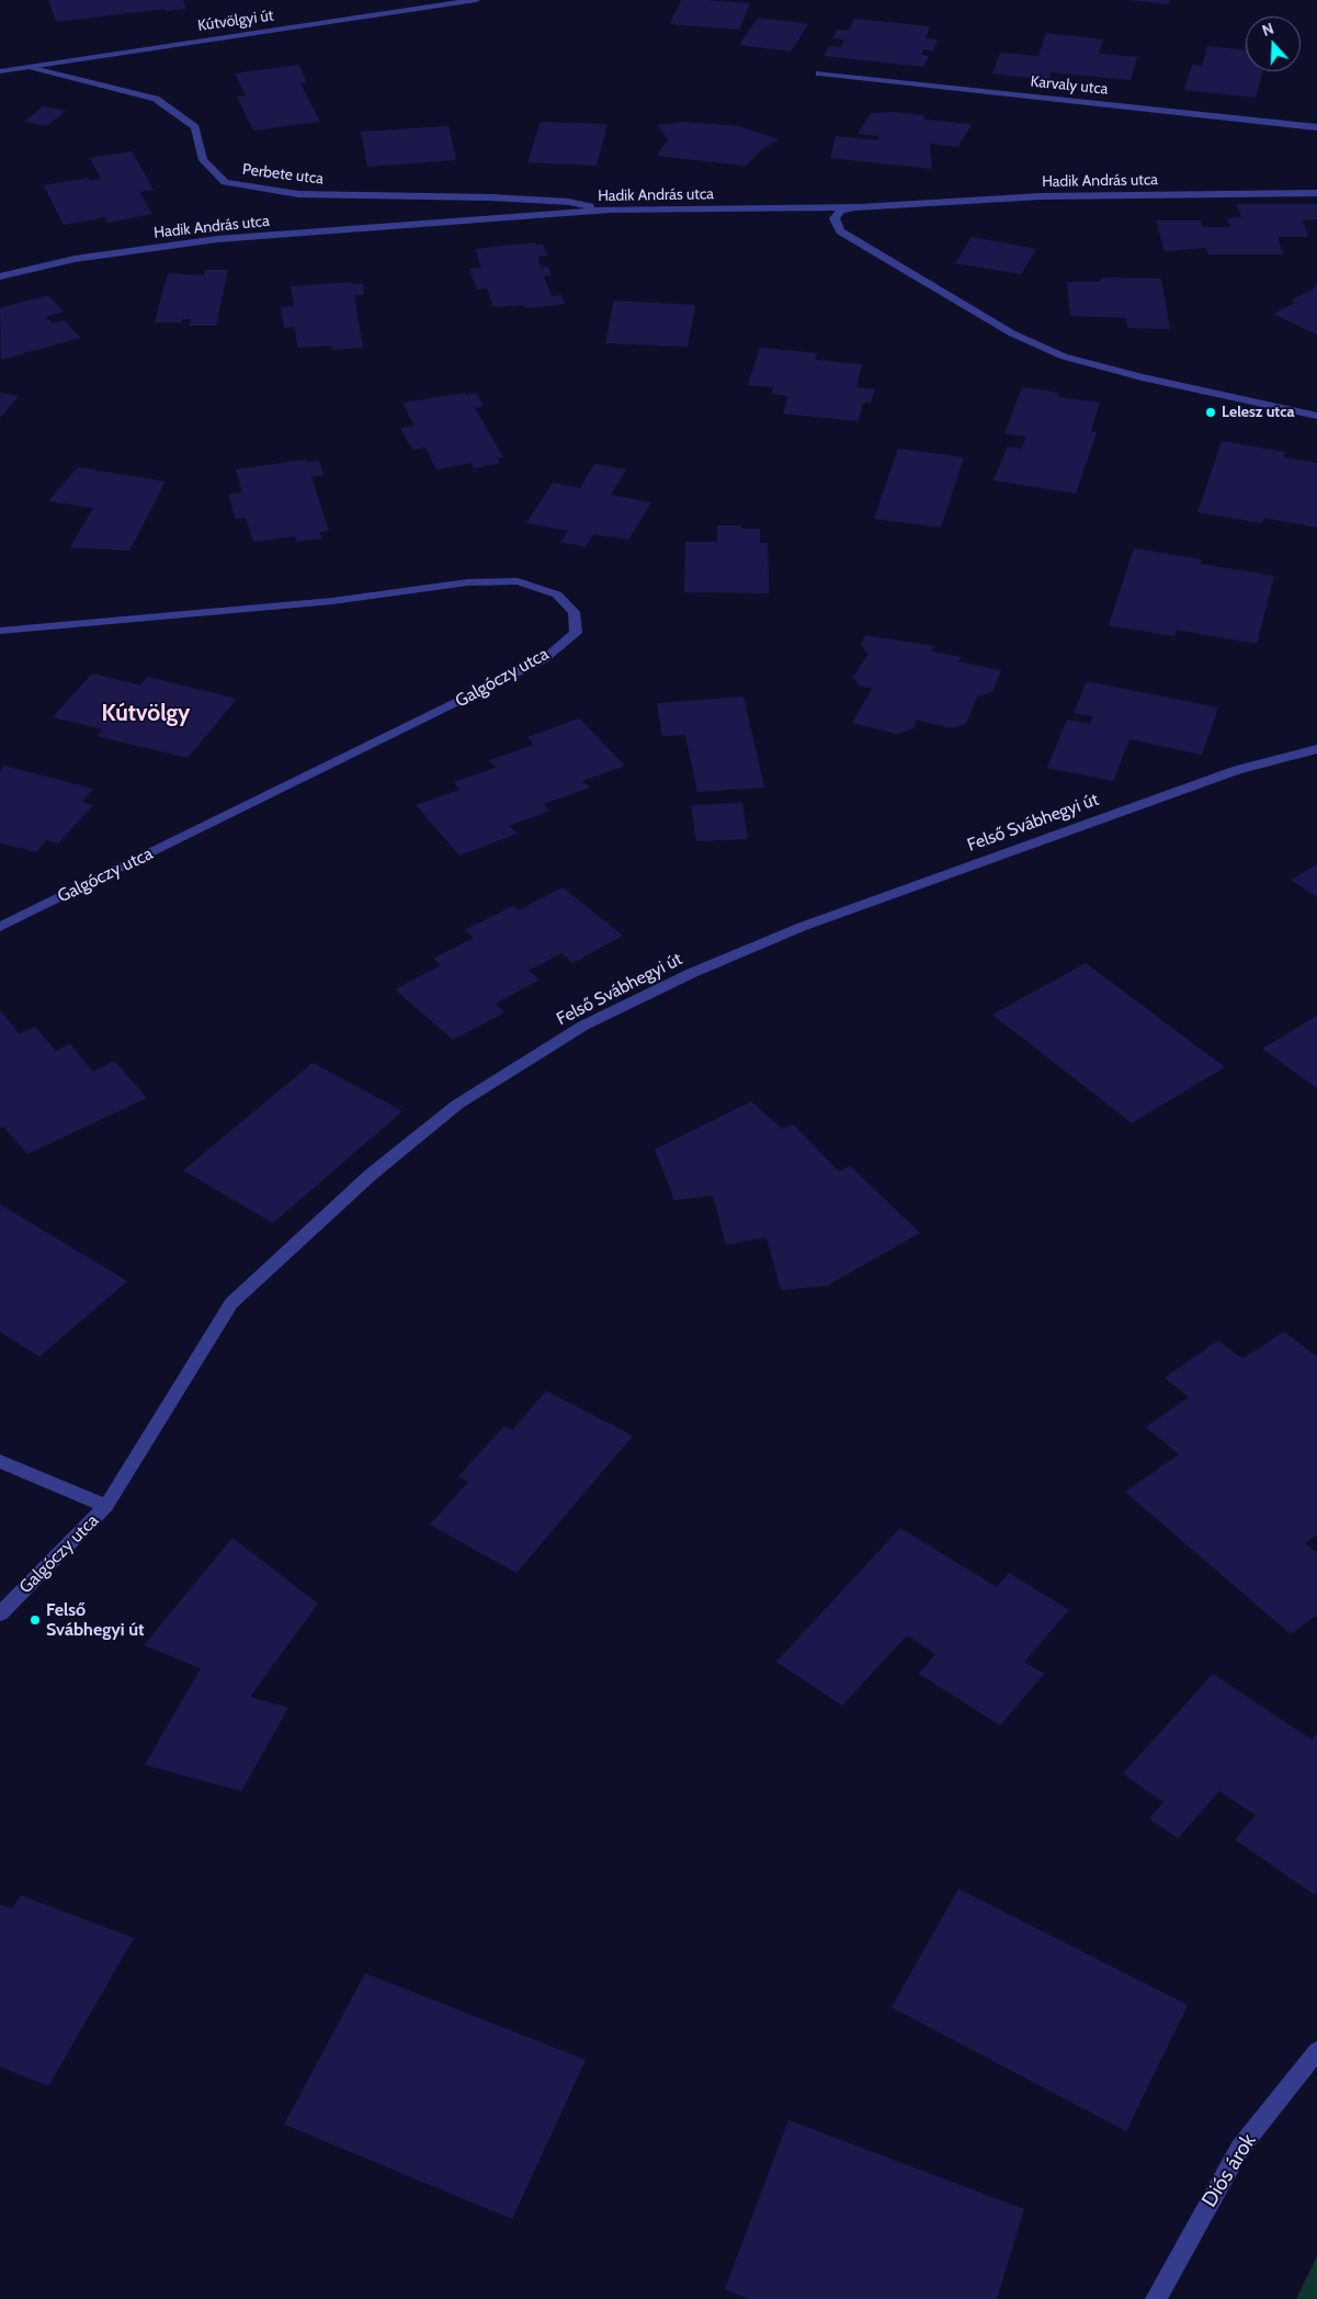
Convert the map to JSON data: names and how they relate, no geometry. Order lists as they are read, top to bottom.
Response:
{
  "streets": {
    "street": [
      "Kútvölgyi út",
      "Karvaly utca",
      "Perbete utca",
      "Hadik András utca",
      "Galgóczy utca",
      "Felső Svábhegyi út",
      "Diós árok"
    ]
  },
  "crossings": [
    ["Kútvölgyi út", "Perbete utca"],
    ["Perbete utca", "Hadik András utca"],
    ["Galgóczy utca", "Felső Svábhegyi út"]
  ],
  "districts": ["Kútvölgy"],
  "places": ["Lelesz utca", "Felső Svábhegyi út"],
  "north": "top"
}
